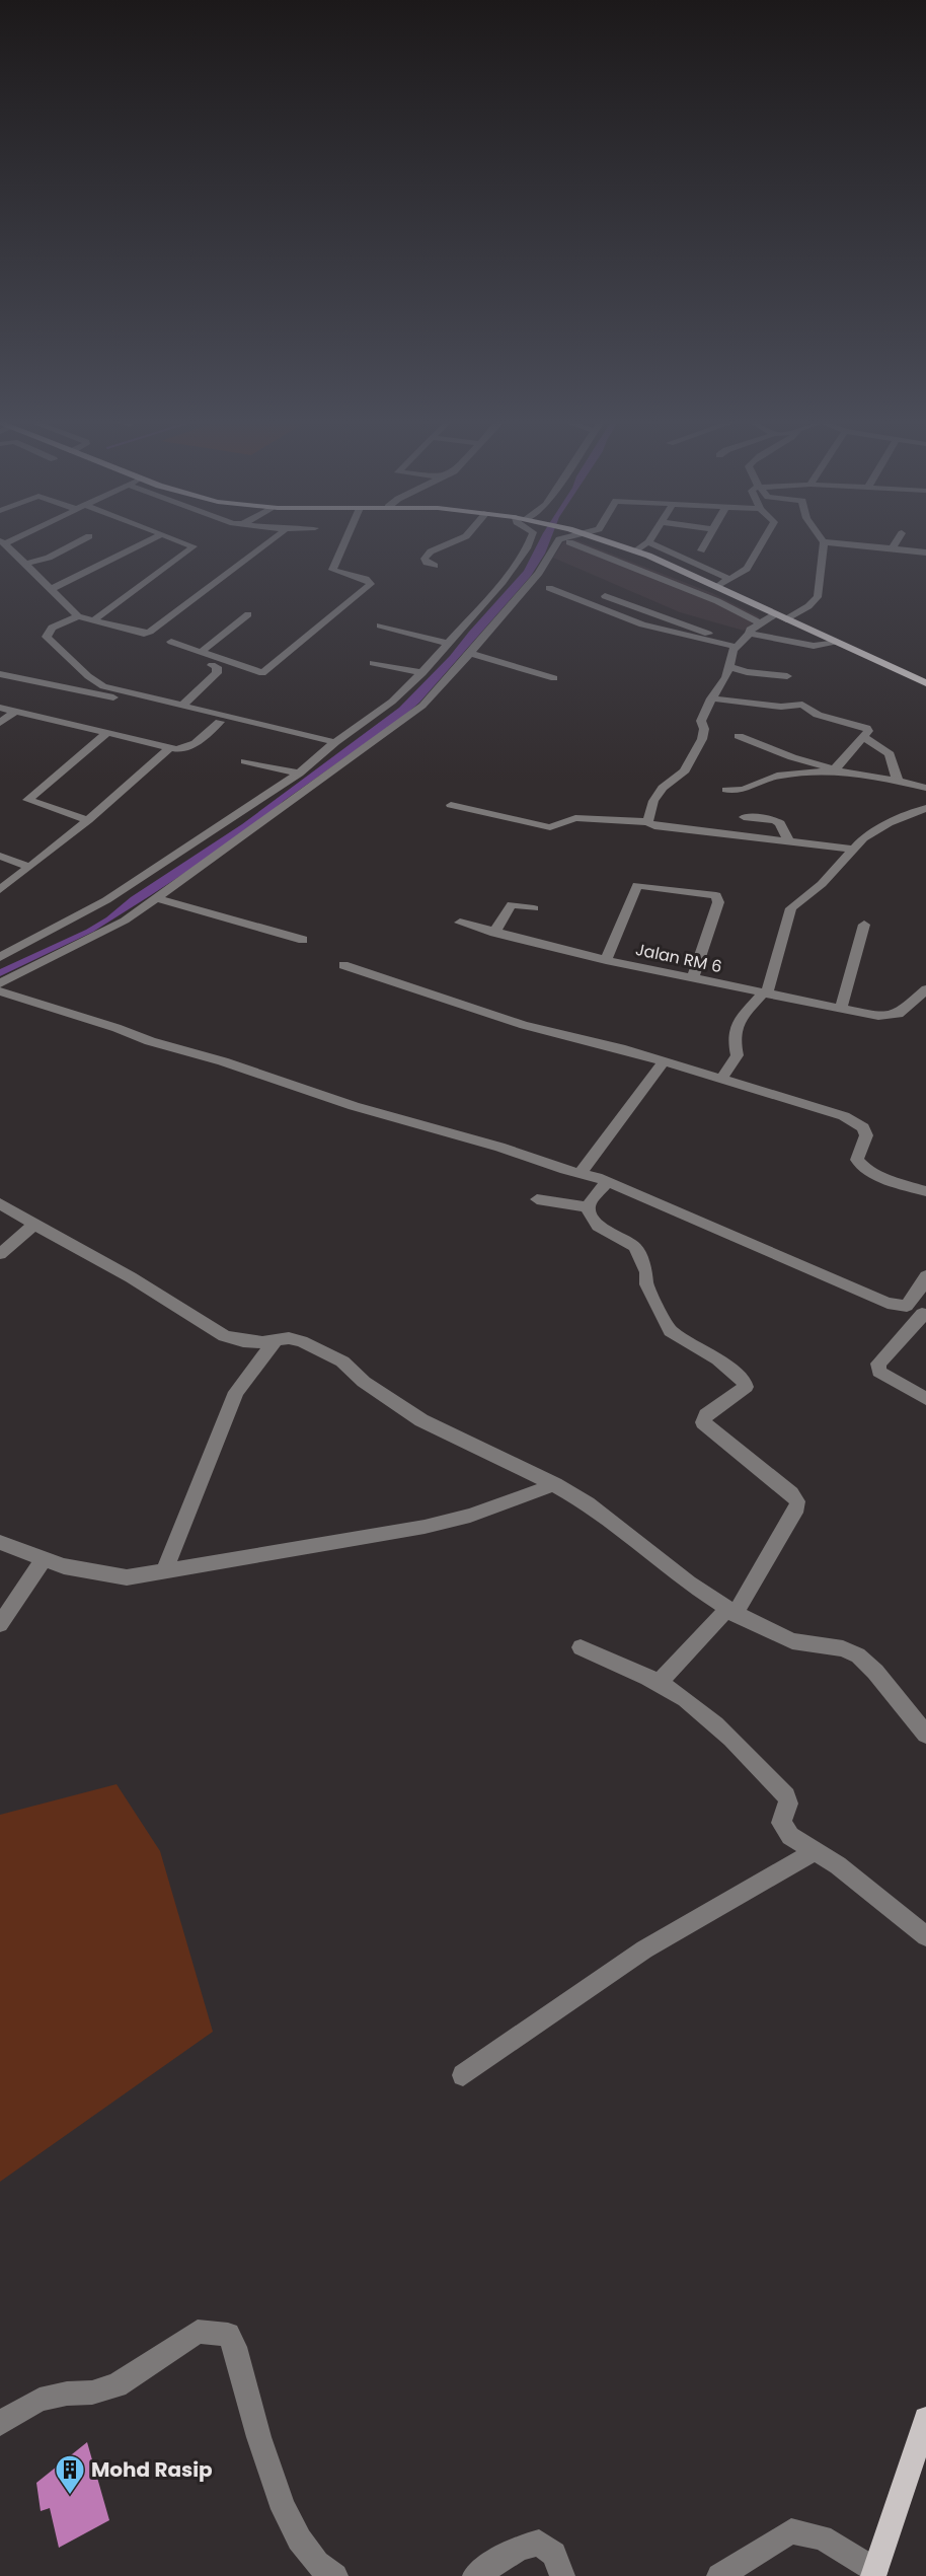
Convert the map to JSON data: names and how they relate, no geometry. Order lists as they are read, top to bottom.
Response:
{
  "streets": {
    "street": ["Jalan RM 6"]
  },
  "places": {
    "building": ["Mohd Rasip"]
  }
}
